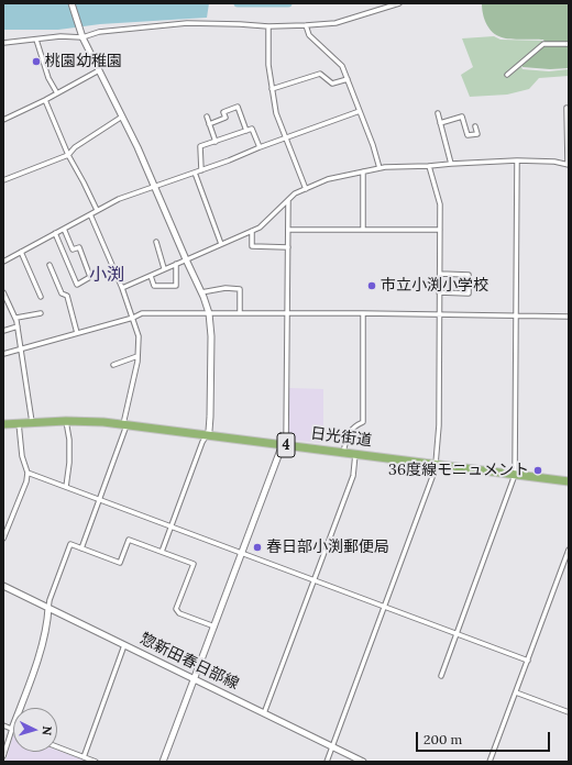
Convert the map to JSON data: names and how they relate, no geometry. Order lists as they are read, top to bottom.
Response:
{
  "streets": {
    "highway": ["日光街道", "4"],
    "street": ["惣新田春日部線"]
  },
  "districts": ["小渕"],
  "places": [
    "桃園幼稚園",
    "市立小渕小学校",
    "36度線モニュメント",
    "春日部小渕郵便局"
  ],
  "scale_bar": "200 m",
  "north": "right"
}
